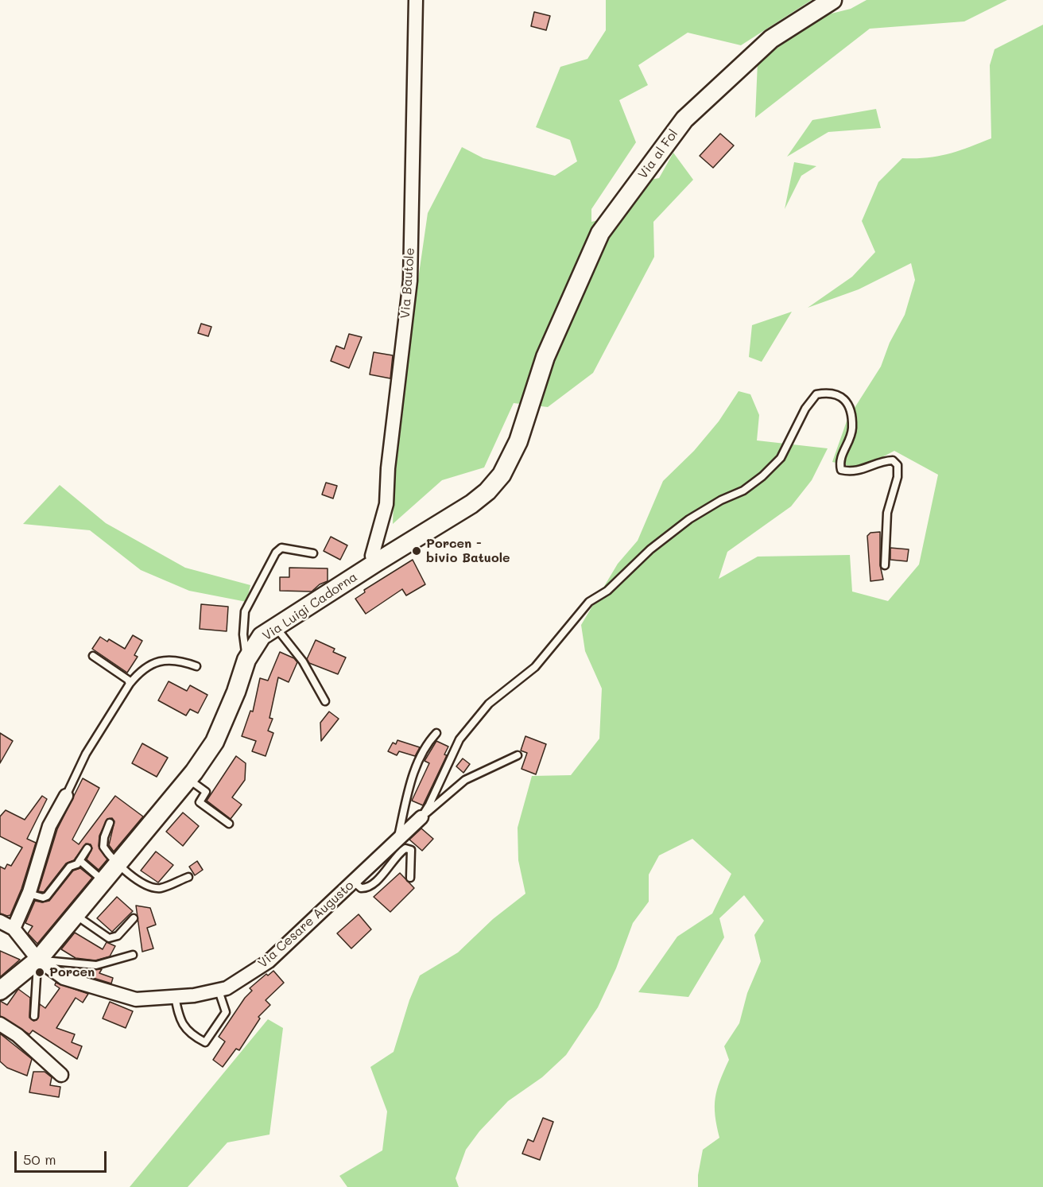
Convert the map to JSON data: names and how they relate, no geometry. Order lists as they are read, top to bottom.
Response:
{
  "streets": {
    "street": [
      "Via al Fol",
      "Via Bautole",
      "Via Luigi Cadorna",
      "Via Cesare Augusto"
    ]
  },
  "crossings": [
    ["Via al Fol", "Via Luigi Cadorna"],
    ["Via Bautole", "Via Luigi Cadorna"],
    ["Via Luigi Cadorna", "Via Cesare Augusto"]
  ],
  "places": ["Porcen - bivio Batuole", "Porcen"],
  "scale_bar": "50 m"
}
